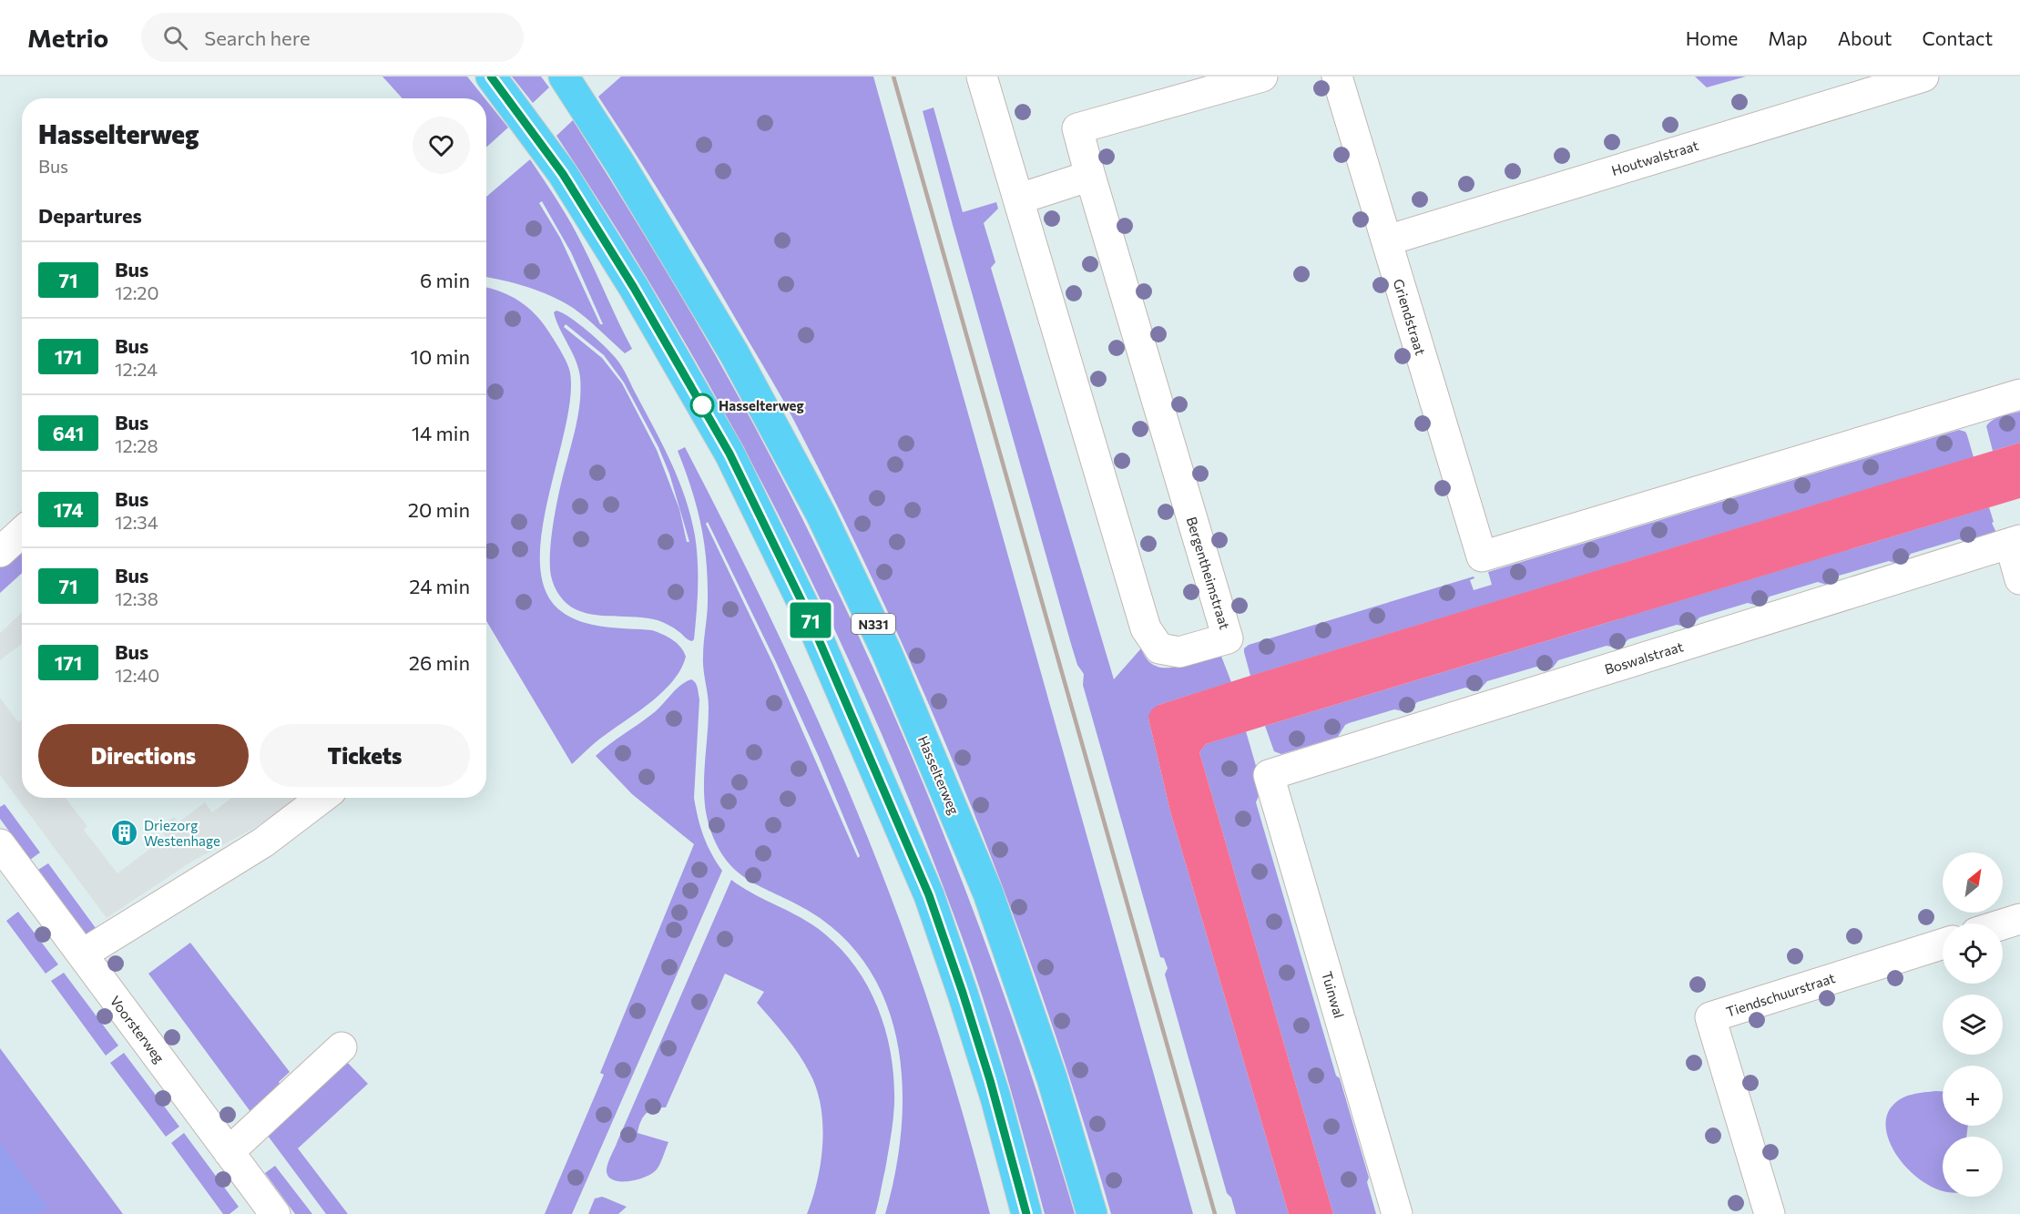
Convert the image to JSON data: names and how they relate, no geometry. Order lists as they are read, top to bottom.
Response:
{
  "streets": {
    "main road": ["N331", "Hasselterweg"],
    "street": [
      "Houtwalstraat",
      "Griendstraat",
      "Bergentheimstraat",
      "Boswalstraat",
      "Tuinwal",
      "Tiendschuurstraat",
      "Voorsterweg"
    ]
  },
  "crossings": [
    ["Houtwalstraat", "Griendstraat"],
    ["Boswalstraat", "Tuinwal"]
  ],
  "places": {
    "other": ["Hasselterweg"],
    "building": ["Driezorg Westenhage"]
  },
  "lines": ["bus line 71"],
  "north": "top right",
  "page": {
    "header": "Metrio",
    "search": "Search here",
    "nav": [
      "Home",
      "Map",
      "About",
      "Contact"
    ],
    "on_map": "71",
    "heading": [
      ["Hasselterweg", "Bus"],
      "Departures"
    ],
    "list": [
      {
        "mark": "71",
        "name": "Bus",
        "note": "12:20",
        "value": "6 min"
      },
      {
        "mark": "171",
        "name": "Bus",
        "note": "12:24",
        "value": "10 min"
      },
      {
        "mark": "641",
        "name": "Bus",
        "note": "12:28",
        "value": "14 min"
      },
      {
        "mark": "174",
        "name": "Bus",
        "note": "12:34",
        "value": "20 min"
      },
      {
        "mark": "71",
        "name": "Bus",
        "note": "12:38",
        "value": "24 min"
      },
      {
        "mark": "171",
        "name": "Bus",
        "note": "12:40",
        "value": "26 min"
      }
    ],
    "buttons": ["Directions", "Tickets"],
    "map_buttons": ["+", "−"]
  }
}
